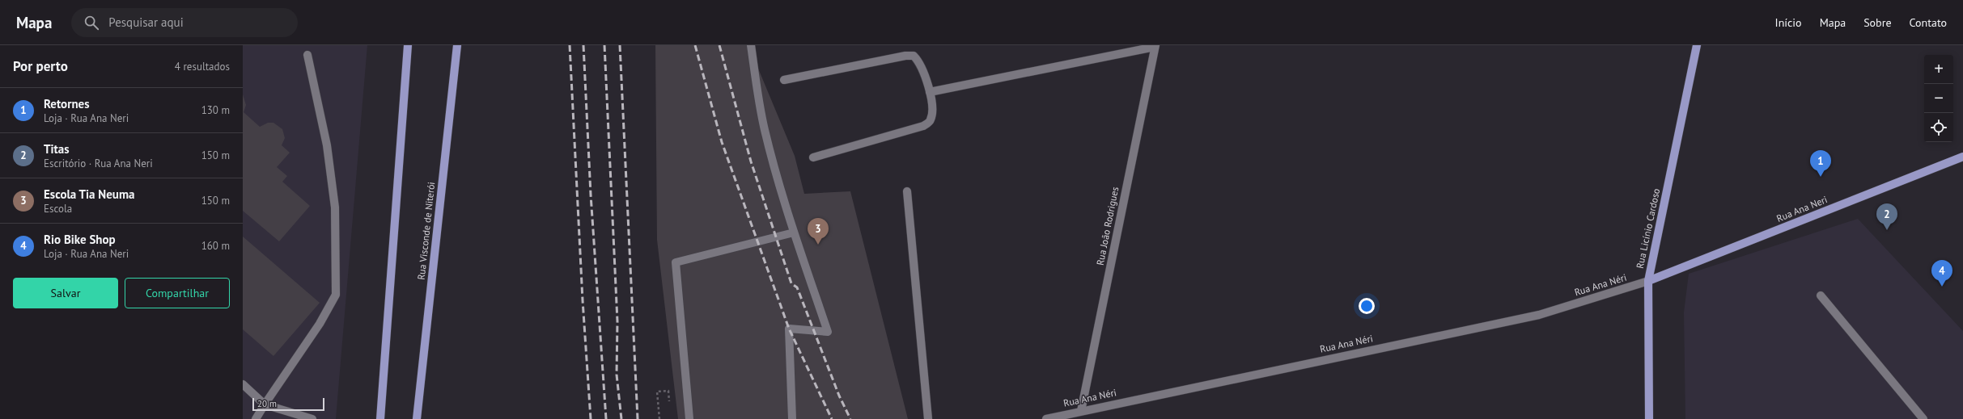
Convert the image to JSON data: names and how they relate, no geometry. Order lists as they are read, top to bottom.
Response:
{
  "streets": {
    "main road": ["Rua Ana Neri", "Rua Licínio Cardoso", "Rua Visconde de Niterói"],
    "street": ["Rua João Rodrigues", "Rua Ana Néri"]
  },
  "crossings": [
    ["Rua Ana Neri", "Rua Licínio Cardoso"],
    ["Rua Ana Neri", "Rua Ana Néri"],
    ["Rua João Rodrigues", "Rua Ana Néri"],
    ["Rua Licínio Cardoso", "Rua Ana Néri"]
  ],
  "scale_bar": "20 m",
  "page": {
    "header": "Mapa",
    "search": "Pesquisar aqui",
    "nav": [
      "Início",
      "Mapa",
      "Sobre",
      "Contato"
    ],
    "heading": ["Por perto", "4 resultados"],
    "map_buttons": ["+", "−"],
    "list": [
      {
        "mark": "1",
        "name": "Retornes",
        "note": "Loja · Rua Ana Neri",
        "value": "130 m"
      },
      {
        "mark": "2",
        "name": "Titas",
        "note": "Escritório · Rua Ana Neri",
        "value": "150 m"
      },
      {
        "mark": "3",
        "name": "Escola Tia Neuma",
        "note": "Escola",
        "value": "150 m"
      },
      {
        "mark": "4",
        "name": "Rio Bike Shop",
        "note": "Loja · Rua Ana Neri",
        "value": "160 m"
      }
    ],
    "pins": [
      "1",
      "2",
      "3",
      "4"
    ],
    "buttons": ["Salvar", "Compartilhar"],
    "scale": "20 m"
  }
}
